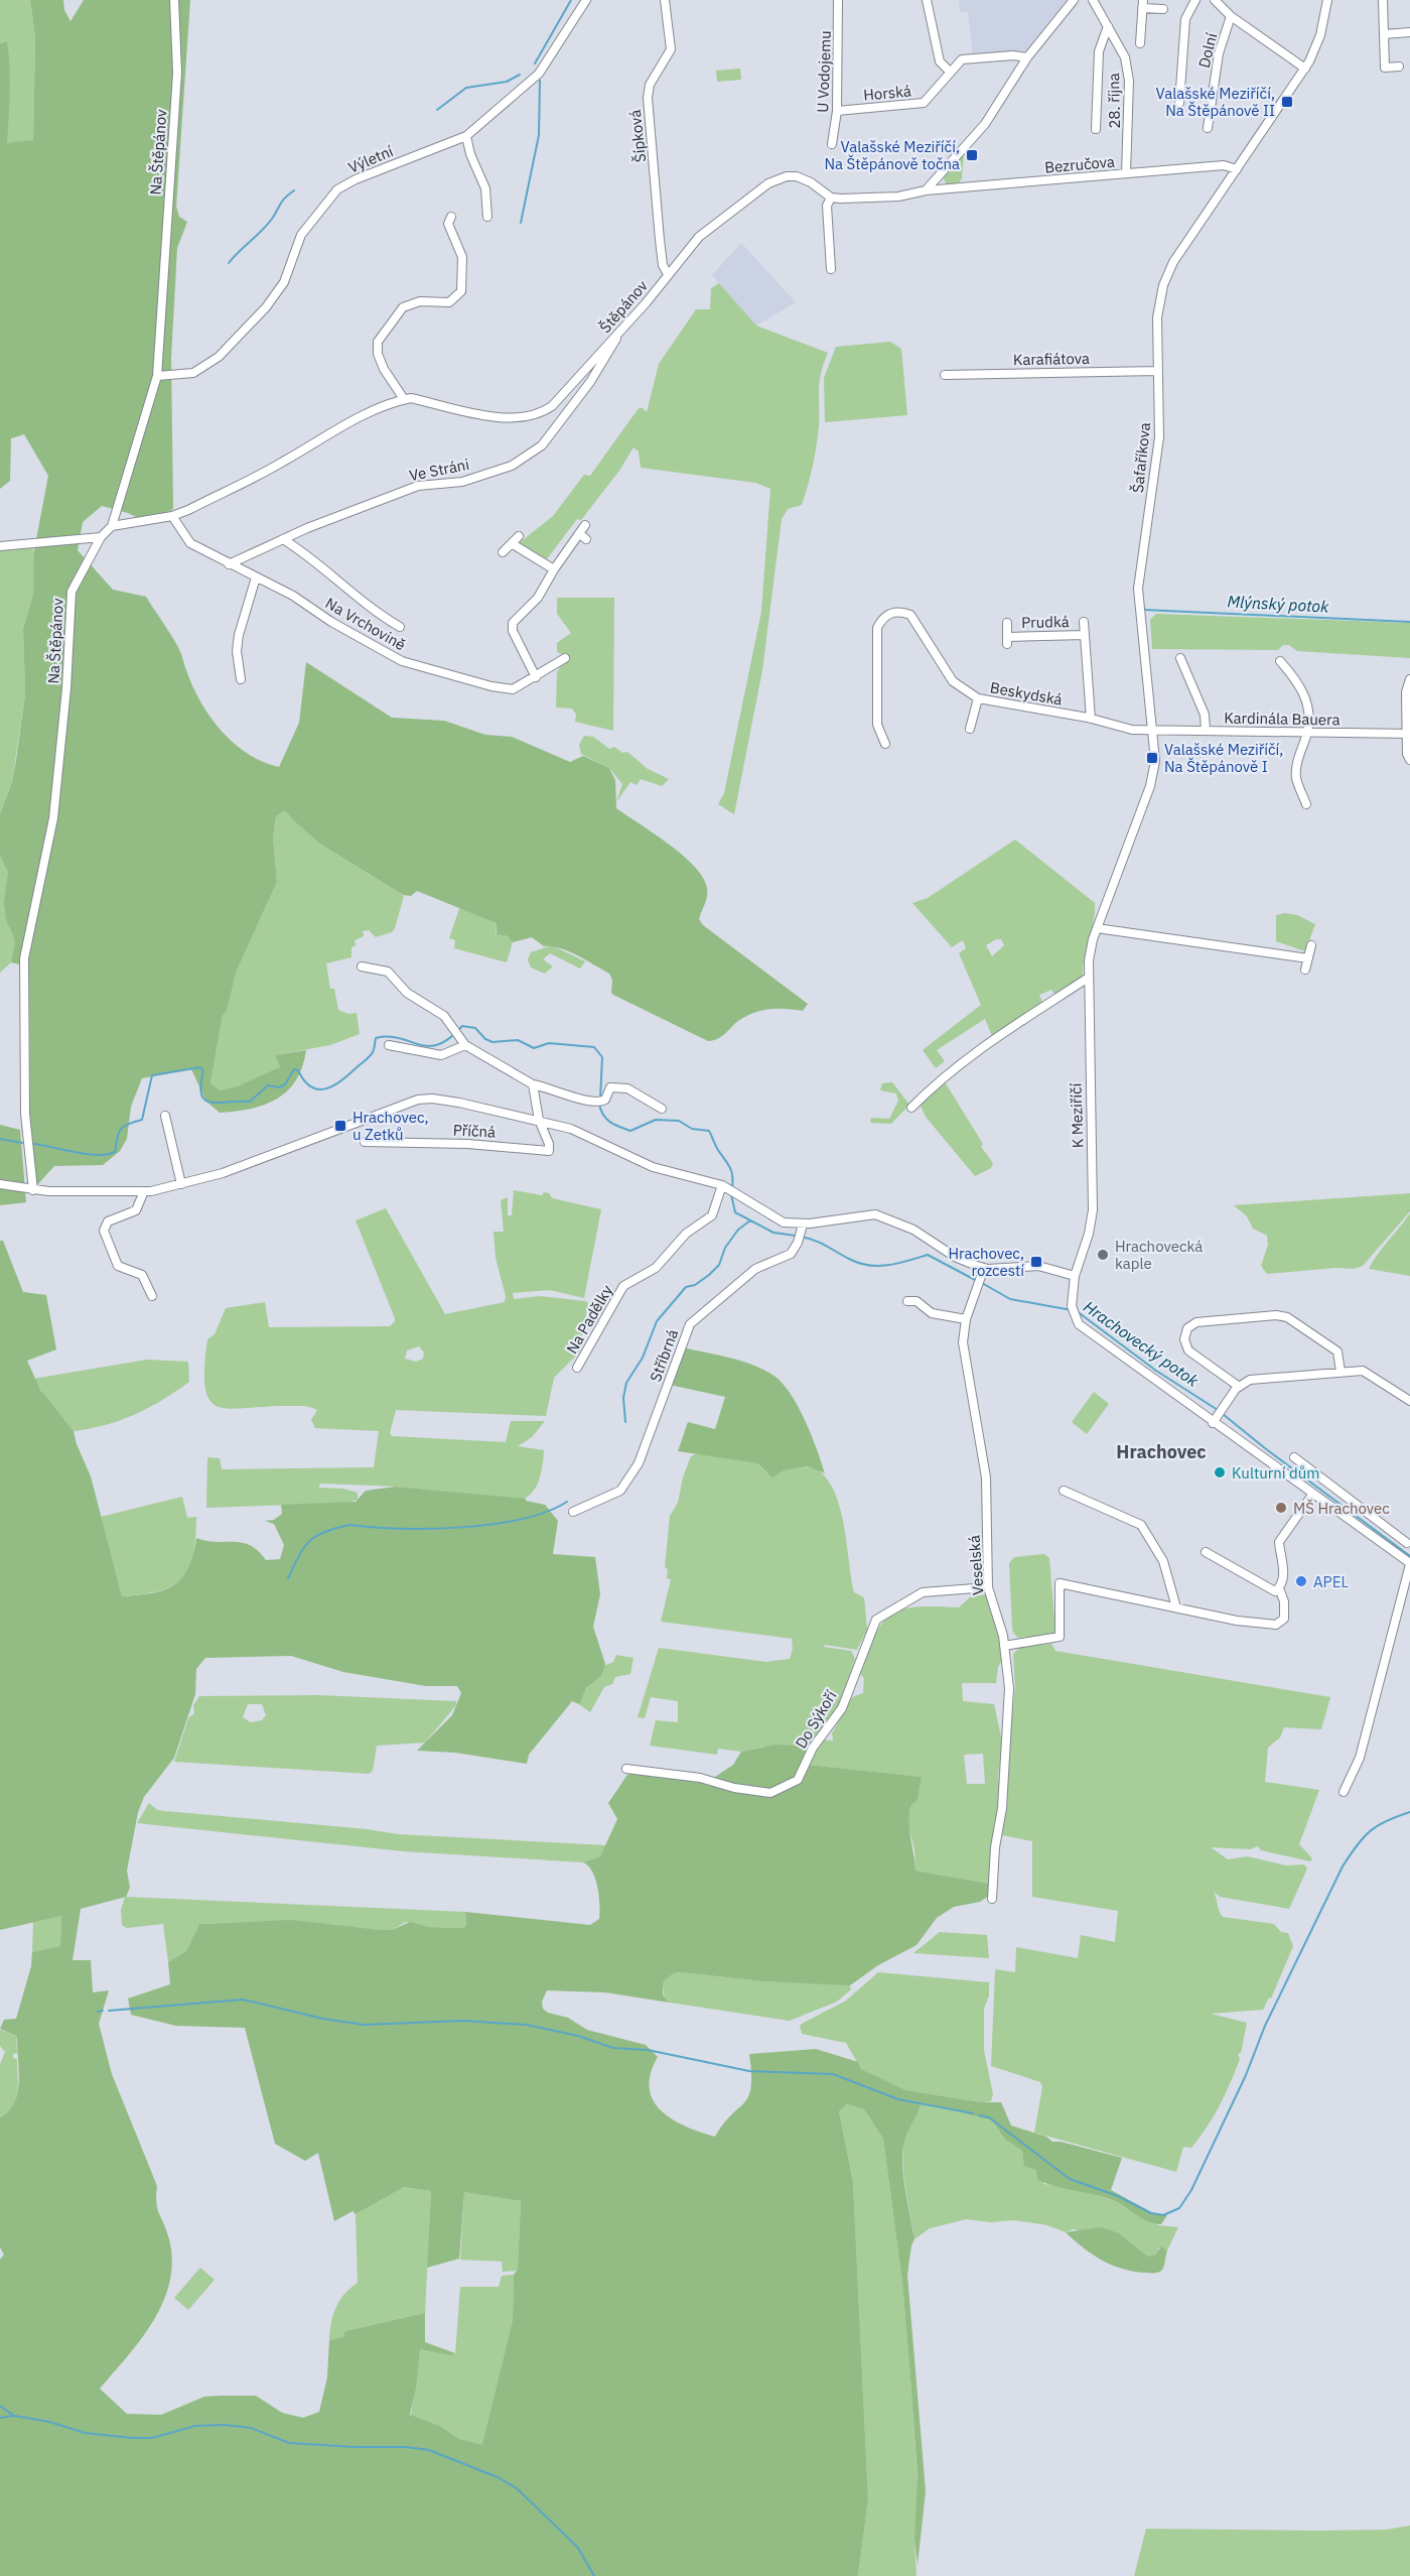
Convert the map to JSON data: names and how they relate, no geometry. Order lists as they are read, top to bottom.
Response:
{
  "streets": {
    "street": [
      "Dolní",
      "U Vodojemu",
      "Horská",
      "28. října",
      "Šípková",
      "Na Štěpánov",
      "Výletní",
      "Bezručova",
      "Štěpánov",
      "Karafiátova",
      "Šafaříkova",
      "Ve Stráni",
      "Prudká",
      "Na Vrchovině",
      "Beskydská",
      "Kardinála Bauera",
      "K Meziříčí",
      "Příčná",
      "Na Padělky",
      "Stříbrná",
      "Veselská",
      "Do Sýkoří"
    ]
  },
  "crossings": [
    ["U Vodojemu", "Horská"],
    ["28. října", "Bezručova"],
    ["Šípková", "Štěpánov"],
    ["Na Štěpánov", "Výletní"],
    ["Na Štěpánov", "Štěpánov"],
    ["Bezručova", "Šafaříkova"],
    ["Štěpánov", "Ve Stráni"],
    ["Štěpánov", "Na Vrchovině"],
    ["Karafiátova", "Šafaříkova"],
    ["Šafaříkova", "Beskydská"],
    ["Šafaříkova", "Kardinála Bauera"],
    ["Šafaříkova", "K Meziříčí"],
    ["Ve Stráni", "Na Vrchovině"],
    ["Beskydská", "Kardinála Bauera"],
    ["Veselská", "Do Sýkoří"]
  ],
  "districts": ["Hrachovec"],
  "water": ["Mlýnský potok", "Hrachovecký potok"],
  "places": {
    "transit": [
      "Valašské Meziříčí, Na Štěpánově II",
      "Valašské Meziříčí, Na Štěpánově točna",
      "Valašské Meziříčí, Na Štěpánově I",
      "Hrachovec, u Zetků",
      "Hrachovec, rozcestí"
    ],
    "other": [
      "Hrachovecká kaple",
      "Kulturní dům",
      "MŠ Hrachovec",
      "APEL"
    ]
  }
}
